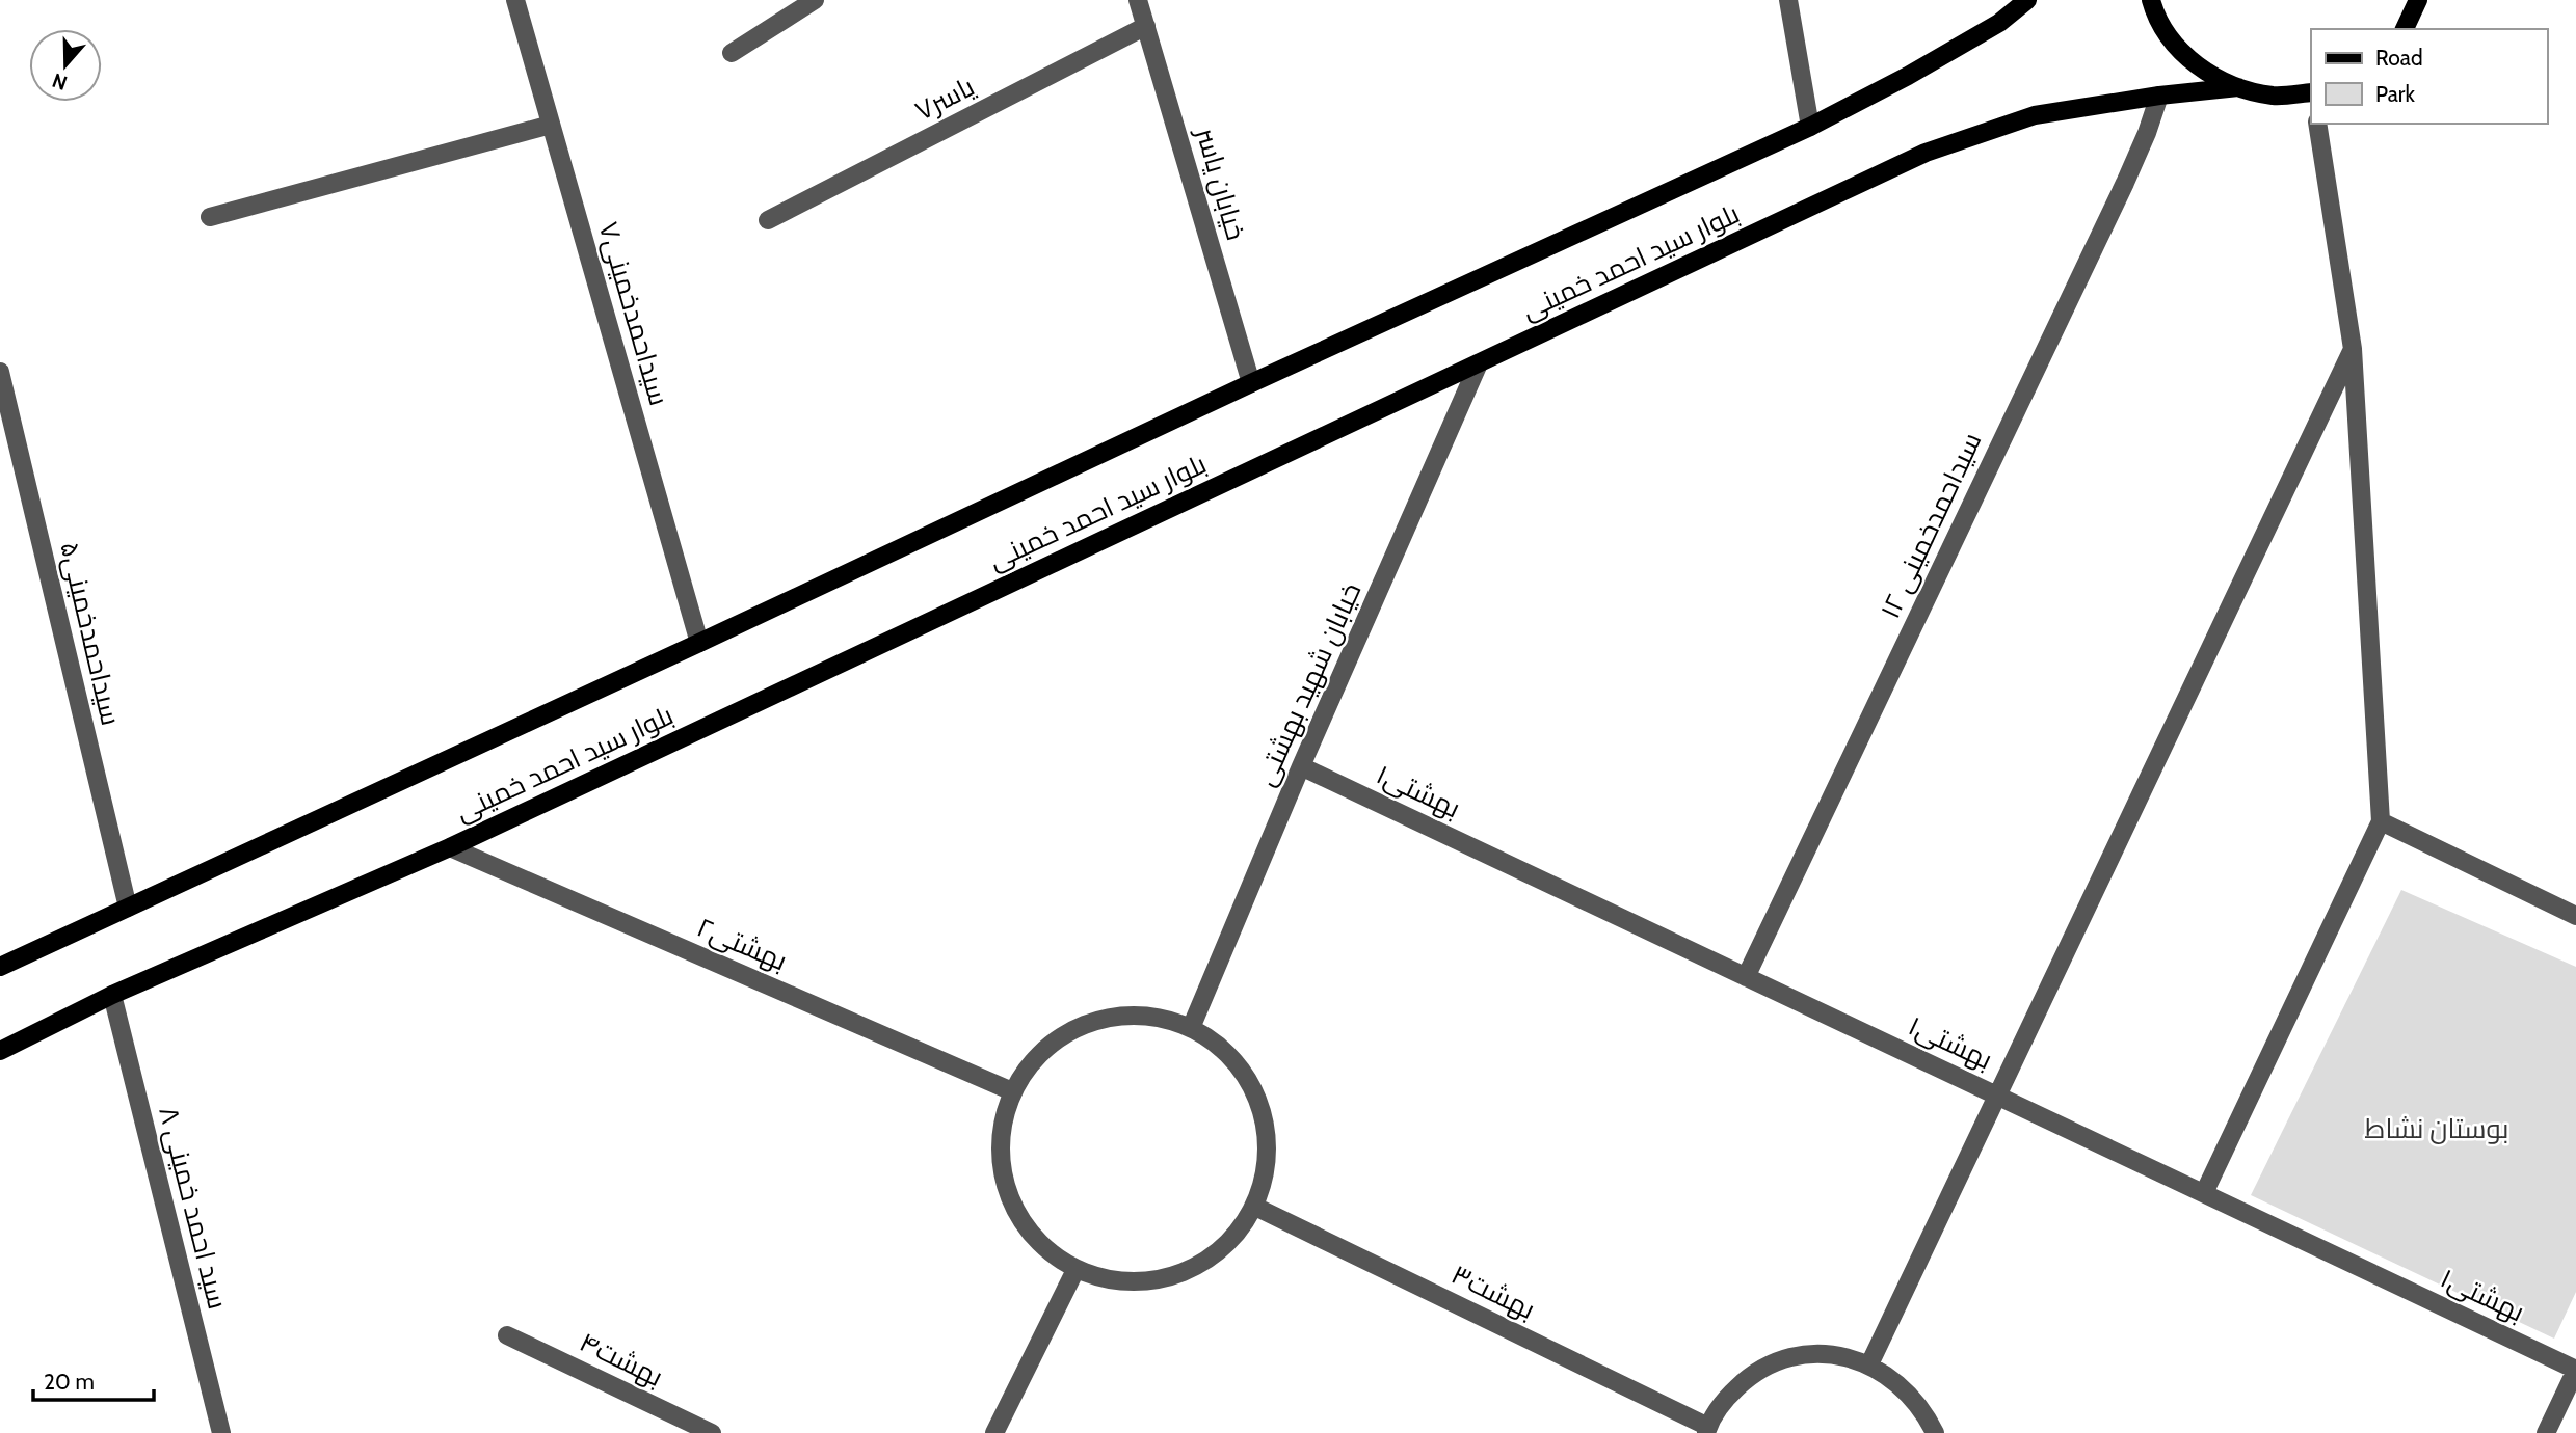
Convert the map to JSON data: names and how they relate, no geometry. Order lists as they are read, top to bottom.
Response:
{
  "streets": {
    "main road": ["بلوار سید احمد خمینی"],
    "street": [
      "یاسر۷",
      "خیابان یاسر",
      "سیداحمدخمینی۷",
      "سیداحمدخمینی ۱۲",
      "سیداحمدخمینی۵",
      "خیابان شهید بهشتی",
      "بهشتی۱",
      "بهشتی۲",
      "سید احمد خمینی ۸",
      "بهشت۳",
      "بهشت۴"
    ]
  },
  "crossings": [
    ["یاسر۷", "خیابان یاسر"],
    ["خیابان یاسر", "بلوار سید احمد خمینی"],
    ["بلوار سید احمد خمینی", "سیداحمدخمینی۷"],
    ["بلوار سید احمد خمینی", "سیداحمدخمینی ۱۲"],
    ["بلوار سید احمد خمینی", "سیداحمدخمینی۵"],
    ["بلوار سید احمد خمینی", "خیابان شهید بهشتی"],
    ["بلوار سید احمد خمینی", "بهشتی۲"],
    ["بلوار سید احمد خمینی", "سید احمد خمینی ۸"],
    ["سیداحمدخمینی ۱۲", "بهشتی۱"],
    ["خیابان شهید بهشتی", "بهشتی۱"]
  ],
  "parks": ["بوستان نشاط"],
  "legend": ["Road", "Park"],
  "scale_bar": "20 m",
  "north": "bottom"
}
